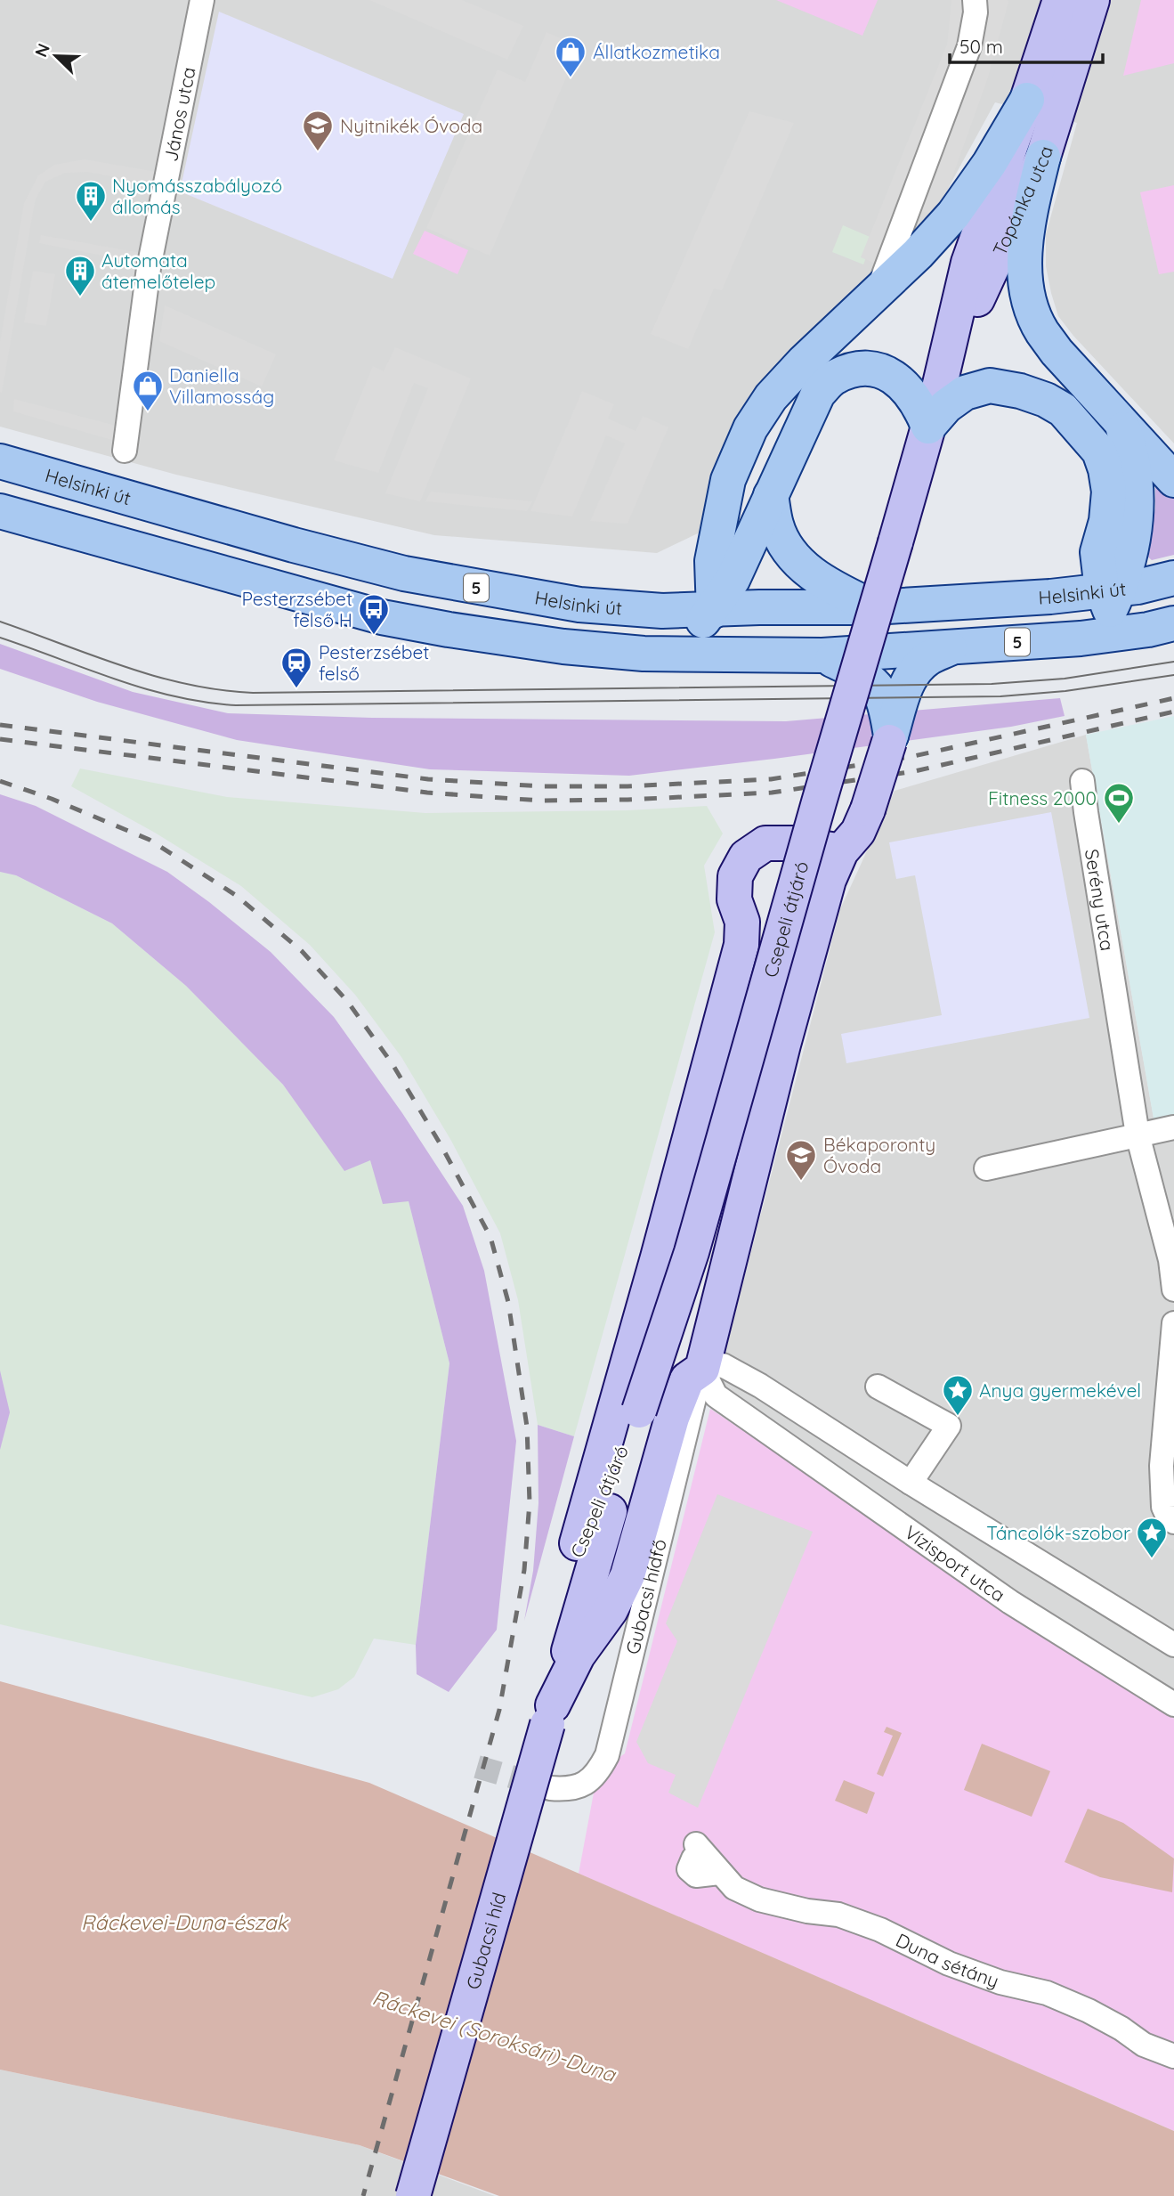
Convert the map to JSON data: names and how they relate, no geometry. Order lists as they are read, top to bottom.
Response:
{
  "streets": {
    "main road": [
      "Topánka utca",
      "Helsinki út",
      "5",
      "Csepeli átjáró",
      "Gubacsi híd"
    ],
    "street": [
      "János utca",
      "Serény utca",
      "Vízisport utca",
      "Gubacsi hídfő",
      "Duna sétány"
    ]
  },
  "crossings": [
    ["Topánka utca", "Csepeli átjáró"],
    ["Helsinki út", "5"],
    ["Csepeli átjáró", "Gubacsi híd"],
    ["Vízisport utca", "Gubacsi hídfő"]
  ],
  "water": ["Ráckevei-Duna-észak", "Ráckevei (Soroksári)-Duna"],
  "places": {
    "shop": ["Állatkozmetika", "Daniella Villamosság"],
    "school or university": ["Nyitnikék Óvoda", "Békaporonty Óvoda"],
    "building": ["Nyomásszabályozó állomás", "Automata átemelőtelep"],
    "bus stop": ["Pesterzsébet felső H"],
    "station": ["Pesterzsébet felső"],
    "sports": ["Fitness 2000"],
    "place": ["Anya gyermekével", "Táncolók-szobor"]
  },
  "scale_bar": "50 m",
  "north": "top left"
}
